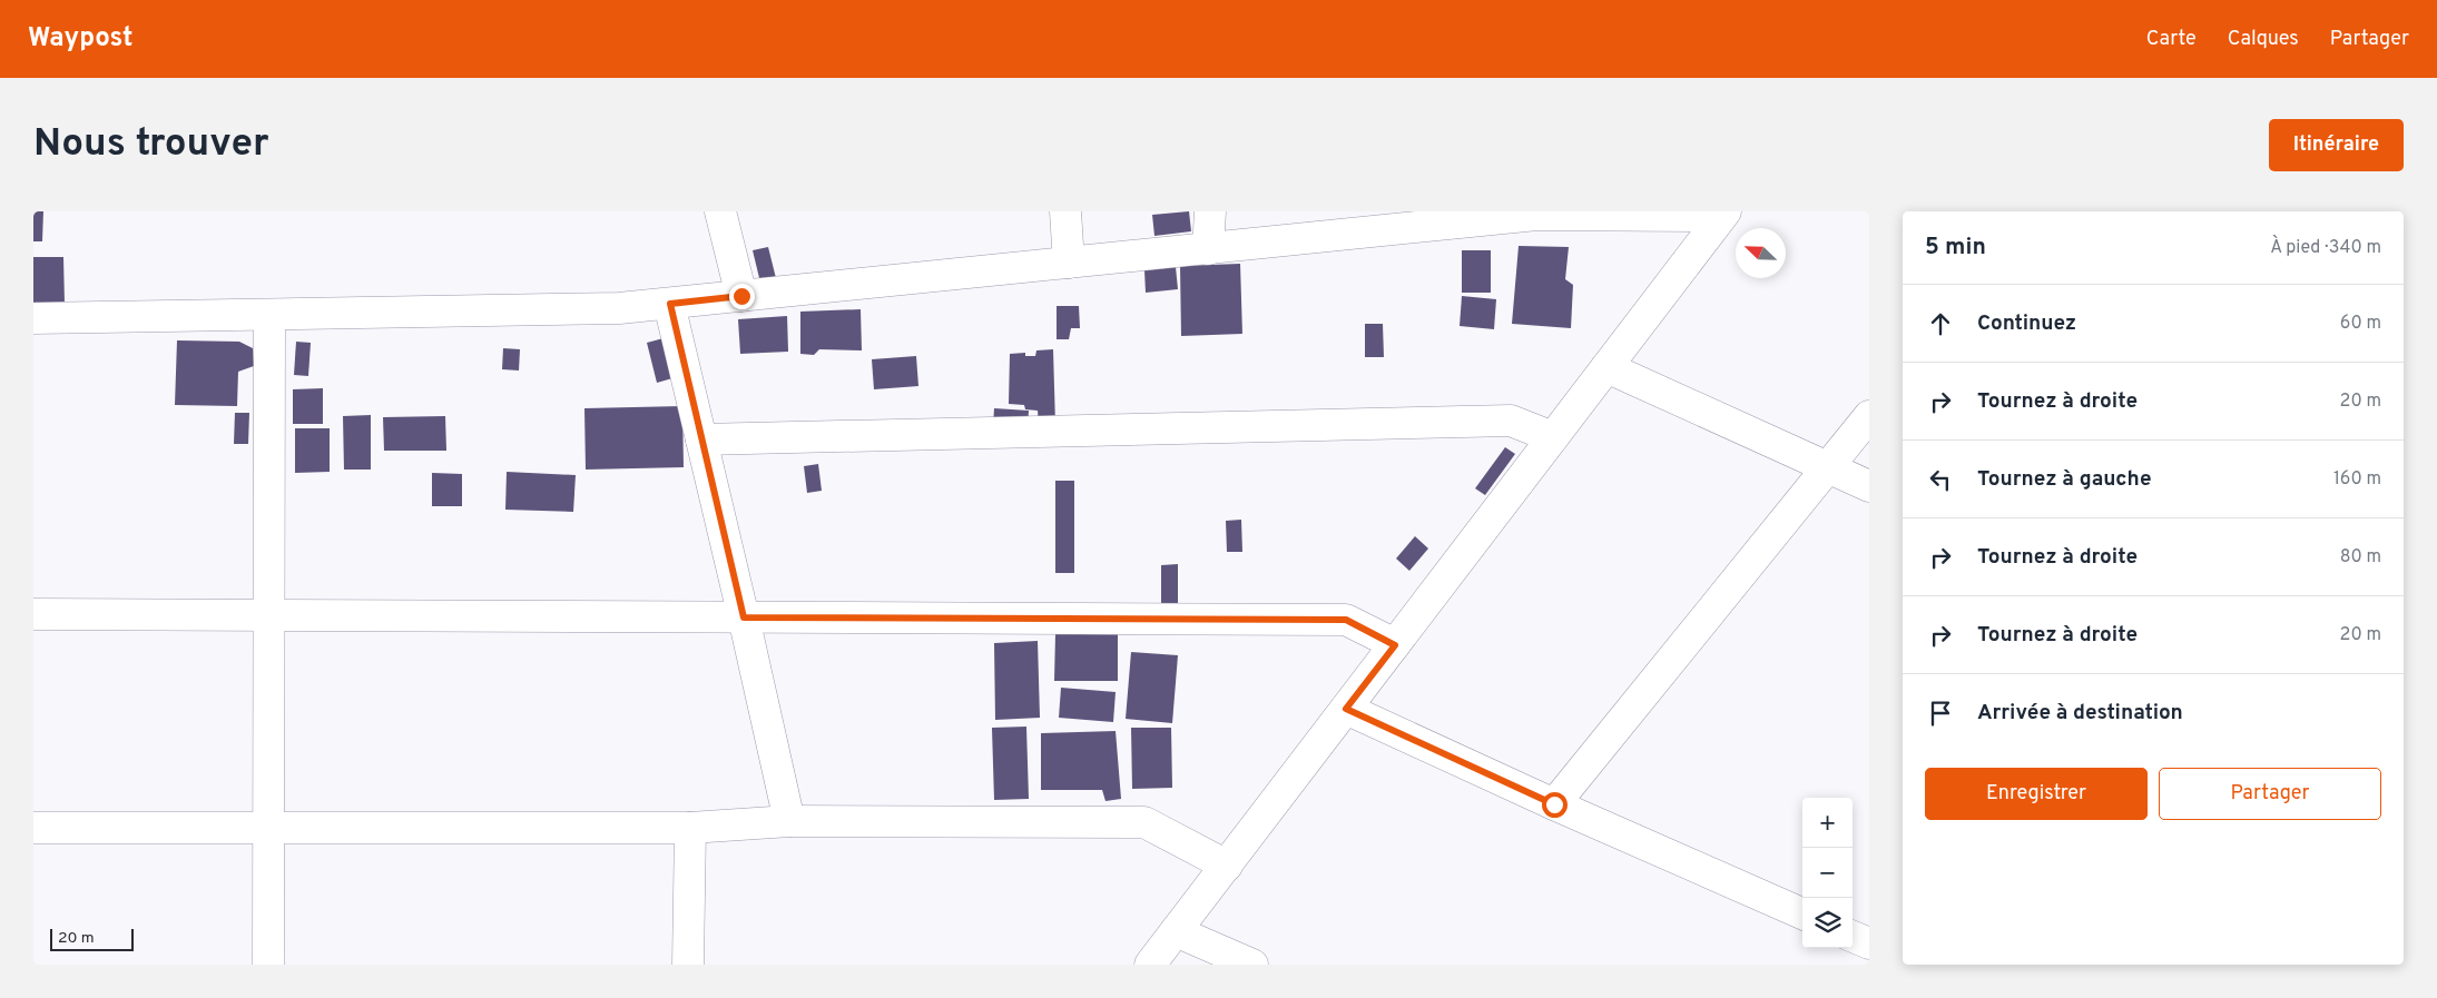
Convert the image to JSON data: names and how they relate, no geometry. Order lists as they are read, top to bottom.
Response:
{
  "scale_bar": "20 m",
  "north": "top left",
  "page": {
    "header": "Waypost",
    "nav": ["Carte", "Calques", "Partager"],
    "buttons": [
      "Itinéraire",
      ["Enregistrer", "Partager"]
    ],
    "title": "Nous trouver",
    "heading": ["5 min", "À pied · 340 m"],
    "list": [
      ["Continuez", "60 m"],
      ["Tournez à droite", "20 m"],
      ["Tournez à gauche", "160 m"],
      ["Tournez à droite", "80 m"],
      ["Tournez à droite", "20 m"],
      "Arrivée à destination"
    ],
    "map_buttons": ["+", "−"],
    "scale": "20 m"
  }
}
